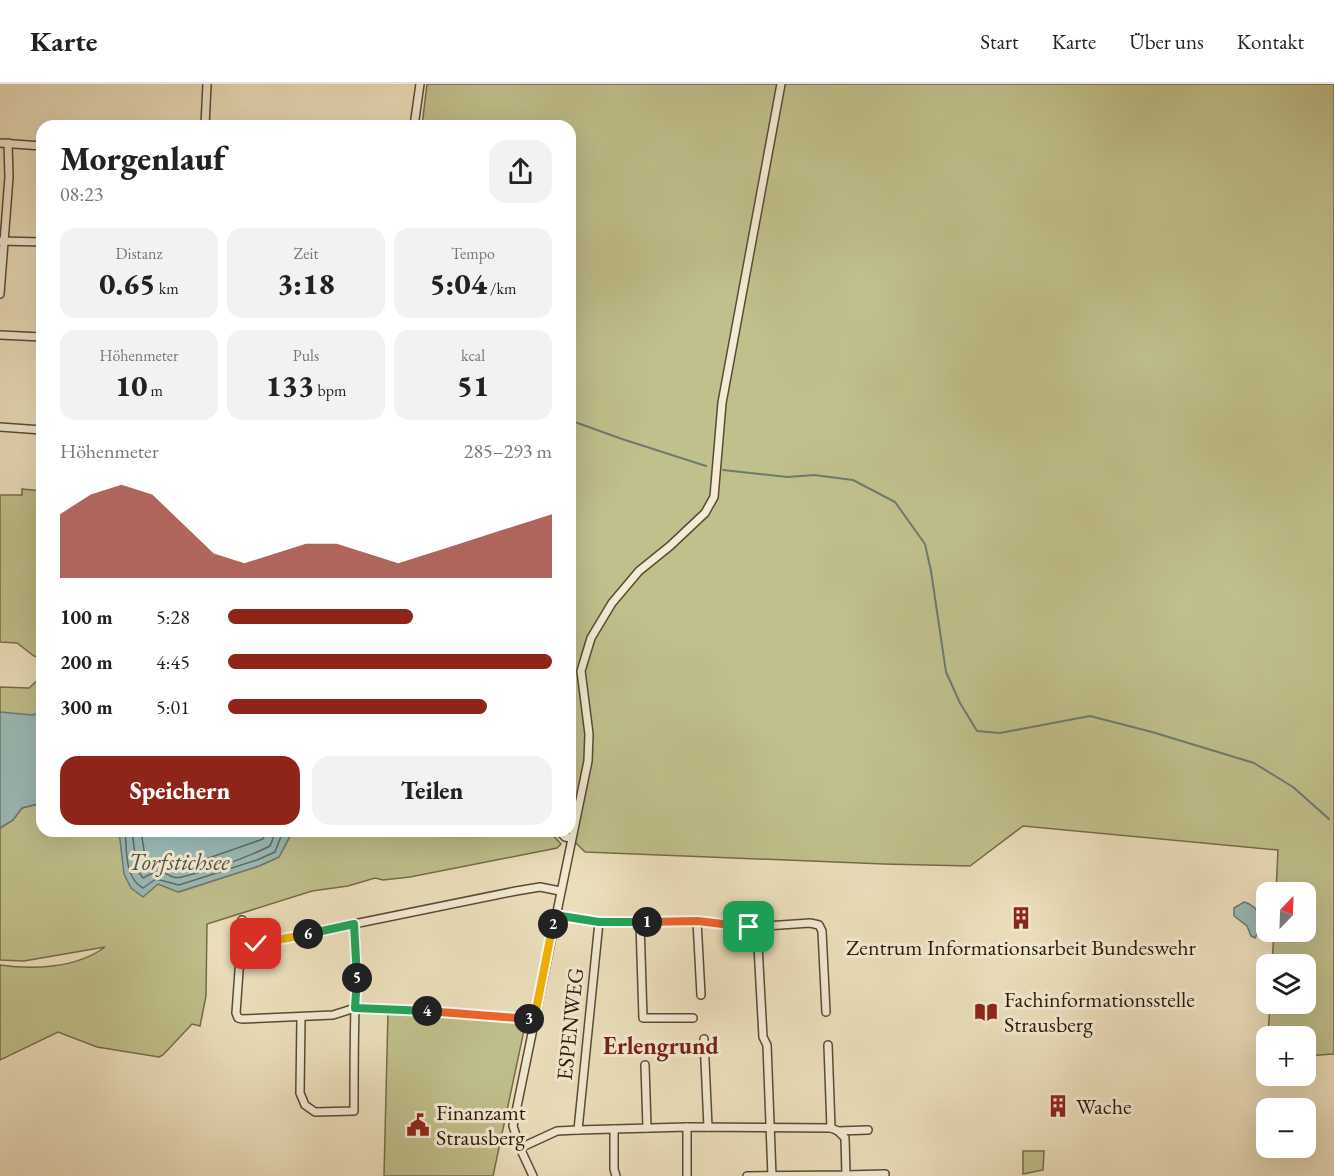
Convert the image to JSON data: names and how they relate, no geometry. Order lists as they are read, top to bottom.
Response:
{
  "streets": {
    "street": ["ESPENWEG"]
  },
  "districts": ["Erlengrund"],
  "water": ["Torfstichsee"],
  "places": {
    "building": ["Zentrum Informationsarbeit Bundeswehr", "Wache"],
    "library": ["Fachinformationsstelle Strausberg"],
    "public building": ["Finanzamt Strausberg"]
  },
  "north": "top right",
  "page": {
    "header": "Karte",
    "nav": [
      "Start",
      "Karte",
      "Über uns",
      "Kontakt"
    ],
    "heading": ["Morgenlauf", "08:23"],
    "stats": [
      ["Distanz", "0.65 km"],
      ["Zeit", "3:18"],
      ["Tempo", "5:04 /km"],
      ["Höhenmeter", "10 m"],
      ["Puls", "133 bpm"],
      ["kcal", "51"]
    ],
    "chart": ["Höhenmeter", "285–293 m"],
    "list": [
      {
        "name": "100 m",
        "note": "5:28"
      },
      {
        "name": "200 m",
        "note": "4:45"
      },
      {
        "name": "300 m",
        "note": "5:01"
      }
    ],
    "buttons": ["Speichern", "Teilen"],
    "map_buttons": ["+", "−"],
    "pins": [
      "1",
      "2",
      "6",
      "5",
      "4",
      "3"
    ]
  }
}
